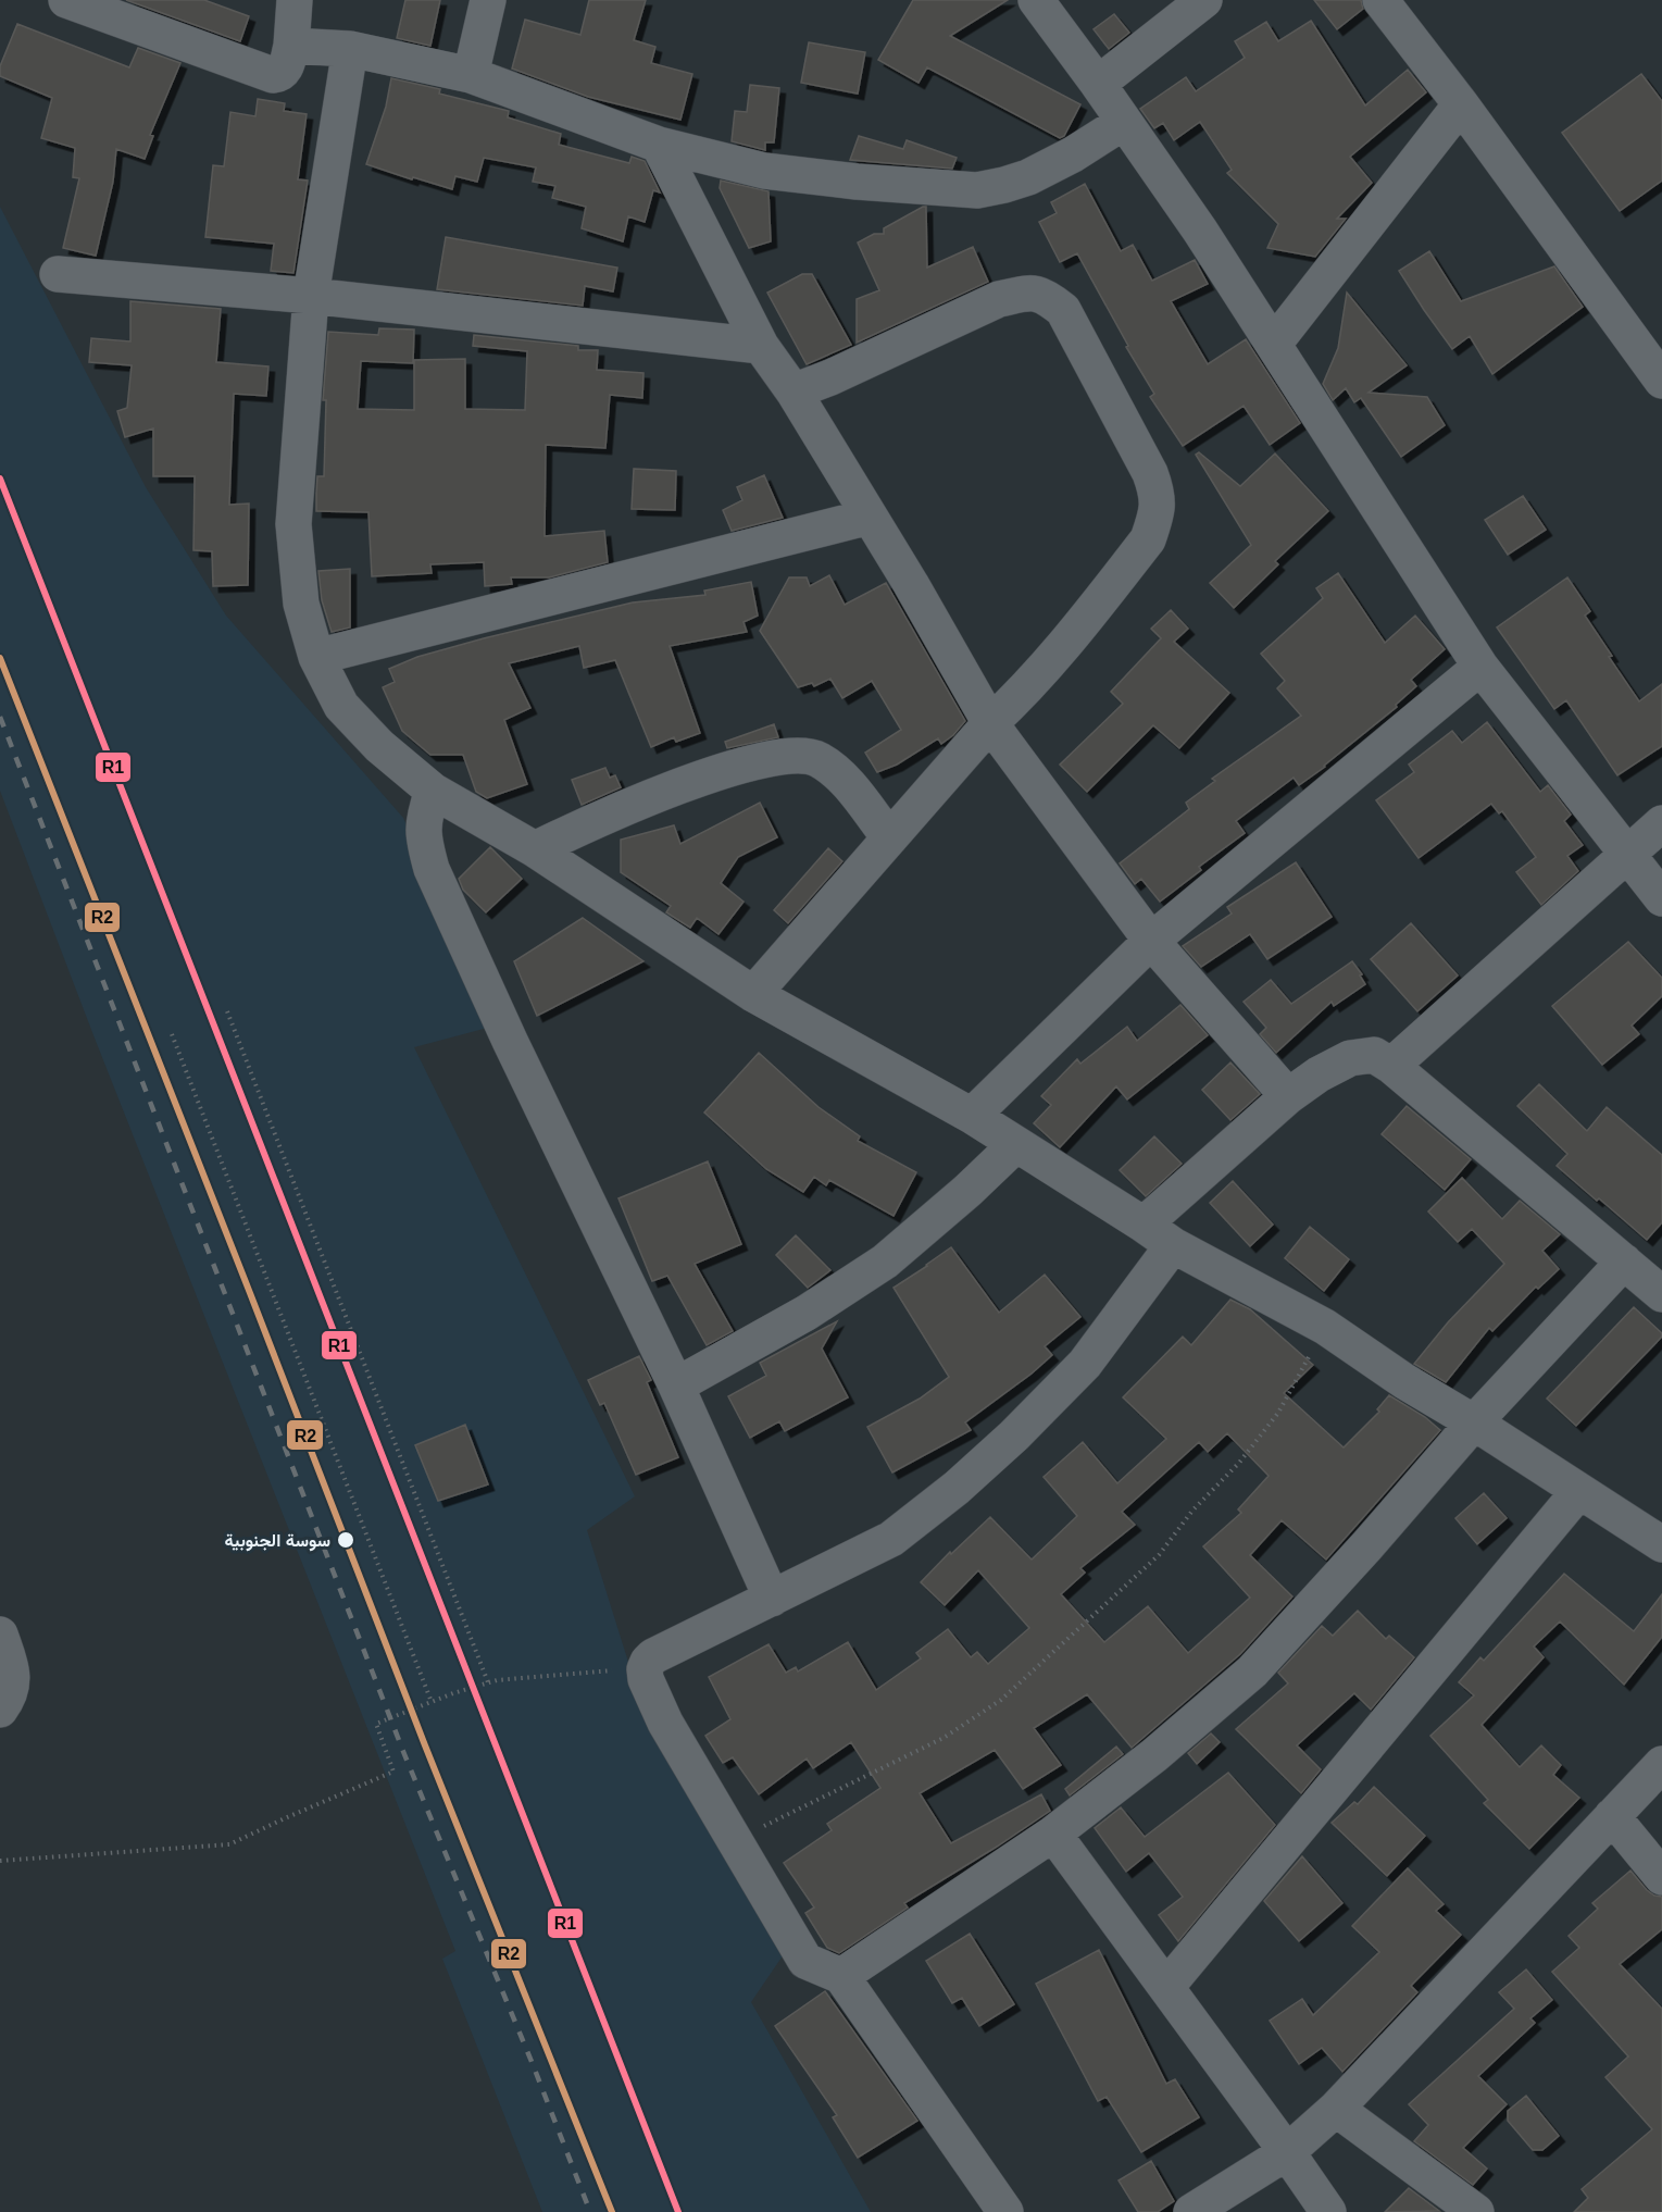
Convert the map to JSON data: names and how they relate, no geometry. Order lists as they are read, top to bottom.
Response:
{
  "places": ["سوسة الجنوبية"],
  "lines": ["transit line R1", "transit line R2"]
}
